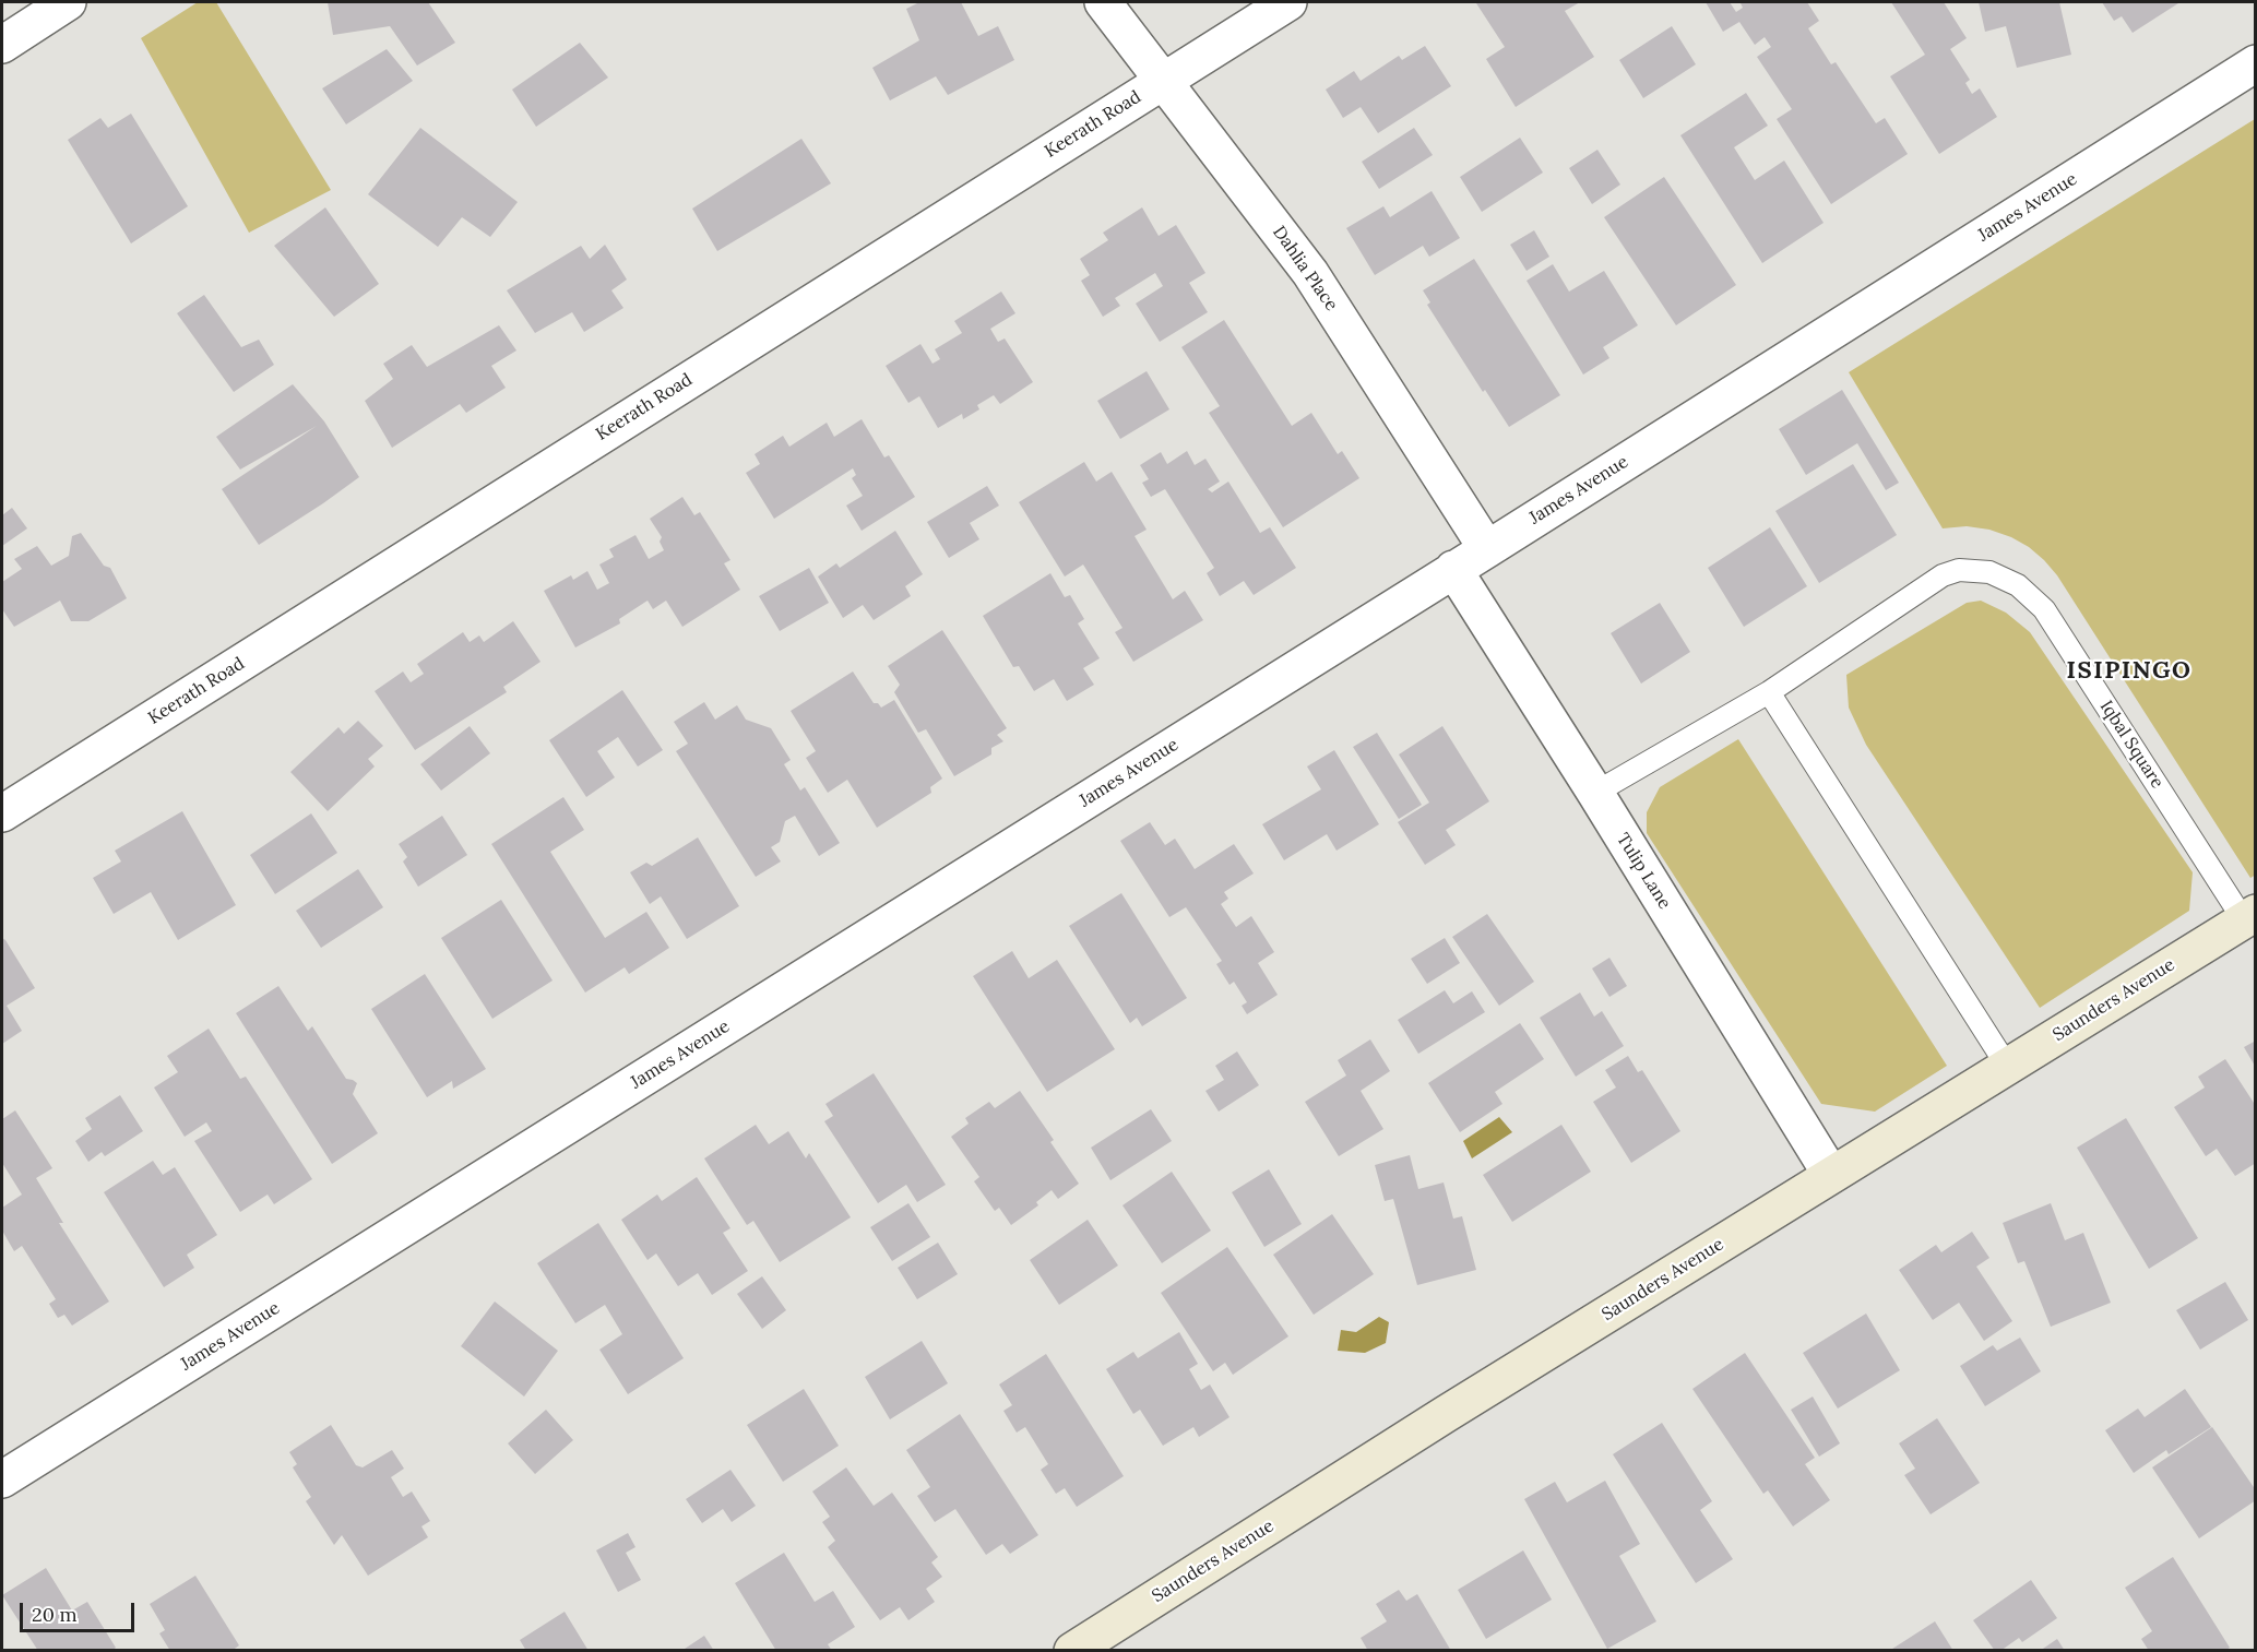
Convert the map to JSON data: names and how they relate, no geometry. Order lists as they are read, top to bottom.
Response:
{
  "streets": {
    "street": [
      "Keerath Road",
      "James Avenue",
      "Dahlia Place",
      "Tulip Lane",
      "Saunders Avenue"
    ],
    "lane": ["Iqbal Square"]
  },
  "crossings": [
    ["Keerath Road", "Dahlia Place"],
    ["James Avenue", "Dahlia Place"],
    ["James Avenue", "Tulip Lane"],
    ["Iqbal Square", "Tulip Lane"],
    ["Iqbal Square", "Saunders Avenue"],
    ["Tulip Lane", "Saunders Avenue"]
  ],
  "districts": ["ISIPINGO"],
  "scale_bar": "20 m"
}
